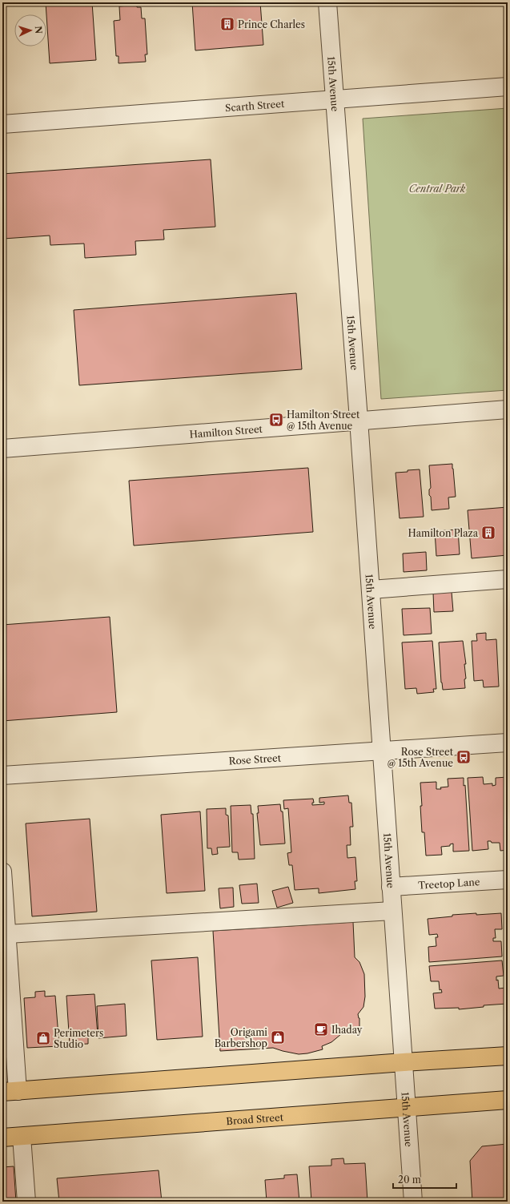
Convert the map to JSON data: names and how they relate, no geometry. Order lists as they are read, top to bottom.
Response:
{
  "streets": {
    "main road": ["Broad Street"],
    "street": [
      "15th Avenue",
      "Scarth Street",
      "Hamilton Street",
      "Rose Street",
      "Treetop Lane"
    ]
  },
  "crossings": [
    ["15th Avenue", "Scarth Street"],
    ["15th Avenue", "Hamilton Street"],
    ["15th Avenue", "Rose Street"],
    ["15th Avenue", "Treetop Lane"],
    ["15th Avenue", "Broad Street"]
  ],
  "parks": ["Central Park"],
  "places": {
    "building": ["Prince Charles", "Hamilton Plaza"],
    "bus stop": ["Hamilton Street @ 15th Avenue", "Rose Street @ 15th Avenue"],
    "cafe": ["Ihaday"],
    "shop": ["Origami Barbershop", "Perimeters Studio"]
  },
  "scale_bar": "20 m",
  "north": "right"
}
